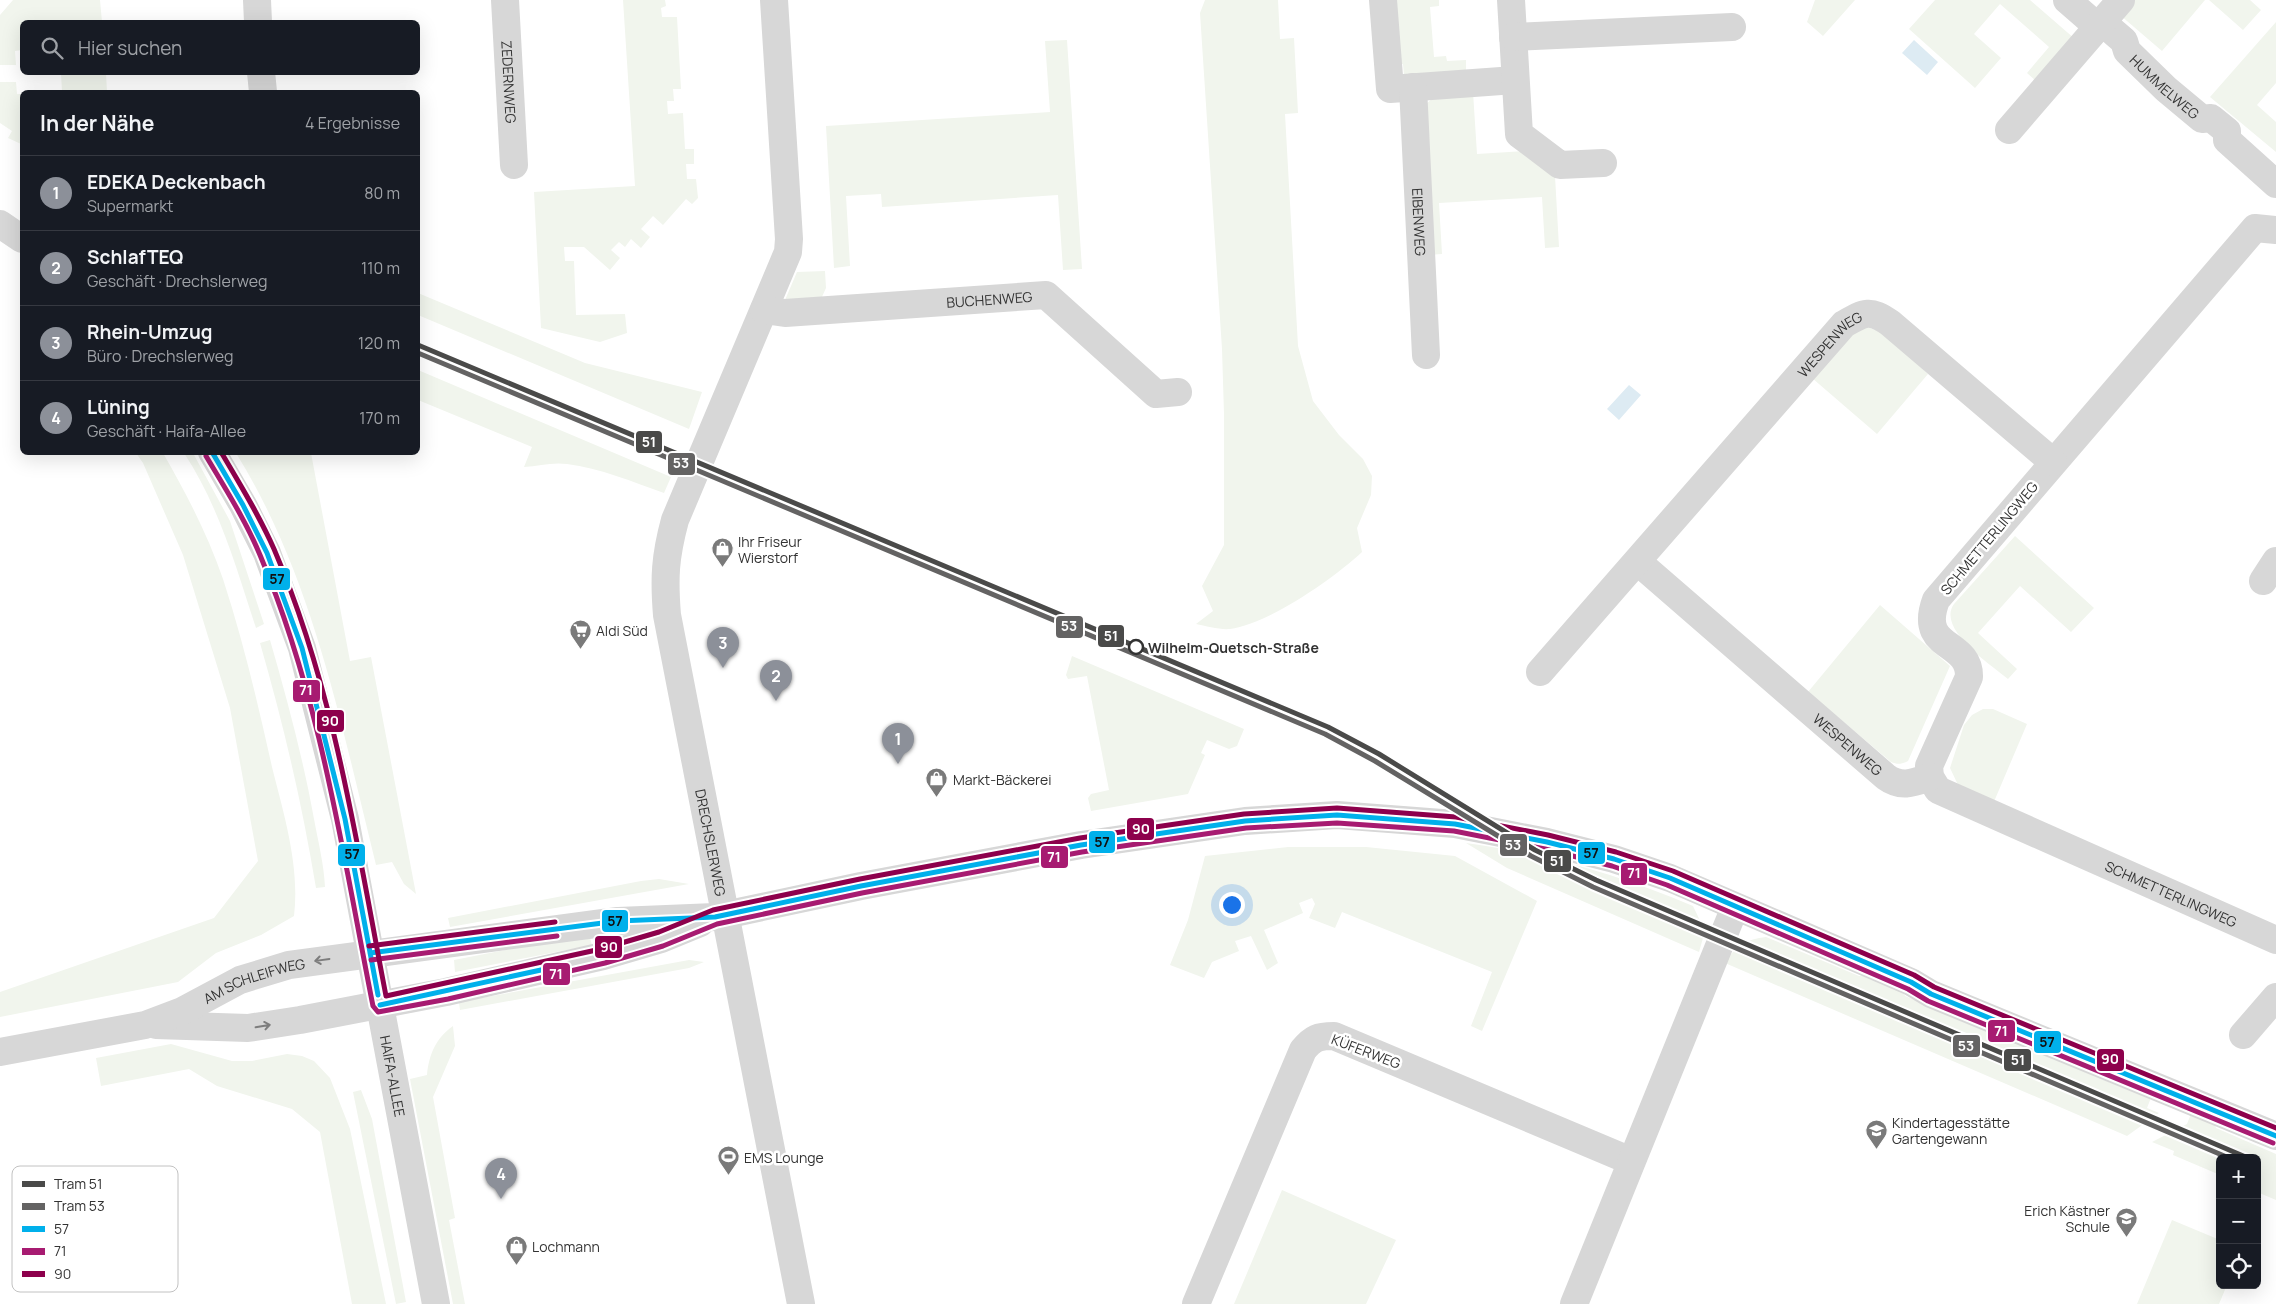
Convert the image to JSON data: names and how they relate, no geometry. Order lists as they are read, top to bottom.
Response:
{
  "streets": {
    "street": [
      "ZEDERNWEG",
      "HUMMELWEG",
      "EIBENWEG",
      "BUCHENWEG",
      "WESPENWEG",
      "SCHMETTERLINGWEG",
      "DRECHSLERWEG",
      "AM SCHLEIFWEG",
      "KÜFERWEG",
      "HAIFA-ALLEE"
    ]
  },
  "crossings": [
    ["BUCHENWEG", "DRECHSLERWEG"],
    ["WESPENWEG", "SCHMETTERLINGWEG"],
    ["DRECHSLERWEG", "AM SCHLEIFWEG"],
    ["AM SCHLEIFWEG", "HAIFA-ALLEE"]
  ],
  "places": {
    "shop": ["Ihr Friseur Wierstorf", "Markt-Bäckerei", "Lochmann"],
    "other": ["Wilhelm-Quetsch-Straße"],
    "supermarket": ["Aldi Süd"],
    "school or university": ["Kindertagesstätte Gartengewann", "Erich Kästner Schule"],
    "sports": ["EMS Lounge"]
  },
  "lines": [
    "tram line 51",
    "tram line 53",
    "transit line 57",
    "transit line 90",
    "transit line 71"
  ],
  "legend": [
    "Tram 51",
    "Tram 53",
    "57",
    "71",
    "90"
  ],
  "page": {
    "search": "Hier suchen",
    "heading": ["In der Nähe", "4 Ergebnisse"],
    "list": [
      {
        "mark": "1",
        "name": "EDEKA Deckenbach",
        "note": "Supermarkt",
        "value": "80 m"
      },
      {
        "mark": "2",
        "name": "SchlafTEQ",
        "note": "Geschäft · Drechslerweg",
        "value": "110 m"
      },
      {
        "mark": "3",
        "name": "Rhein-Umzug",
        "note": "Büro · Drechslerweg",
        "value": "120 m"
      },
      {
        "mark": "4",
        "name": "Lüning",
        "note": "Geschäft · Haifa-Allee",
        "value": "170 m"
      }
    ],
    "pins": [
      "3",
      "2",
      "1",
      "4"
    ],
    "map_buttons": ["+", "−"]
  }
}
